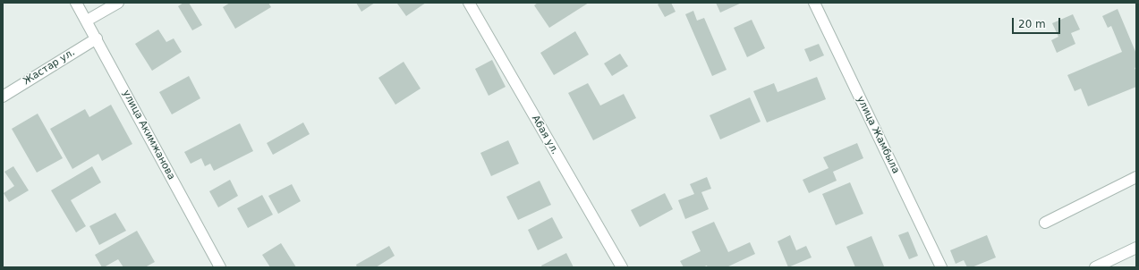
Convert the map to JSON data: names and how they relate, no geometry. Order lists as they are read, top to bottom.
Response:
{
  "streets": {
    "street": [
      "Жастар ул.",
      "улица Акимжанова",
      "Абая ул.",
      "улица Жамбыла"
    ]
  },
  "crossings": [
    ["Жастар ул.", "улица Акимжанова"]
  ],
  "scale_bar": "20 m"
}
